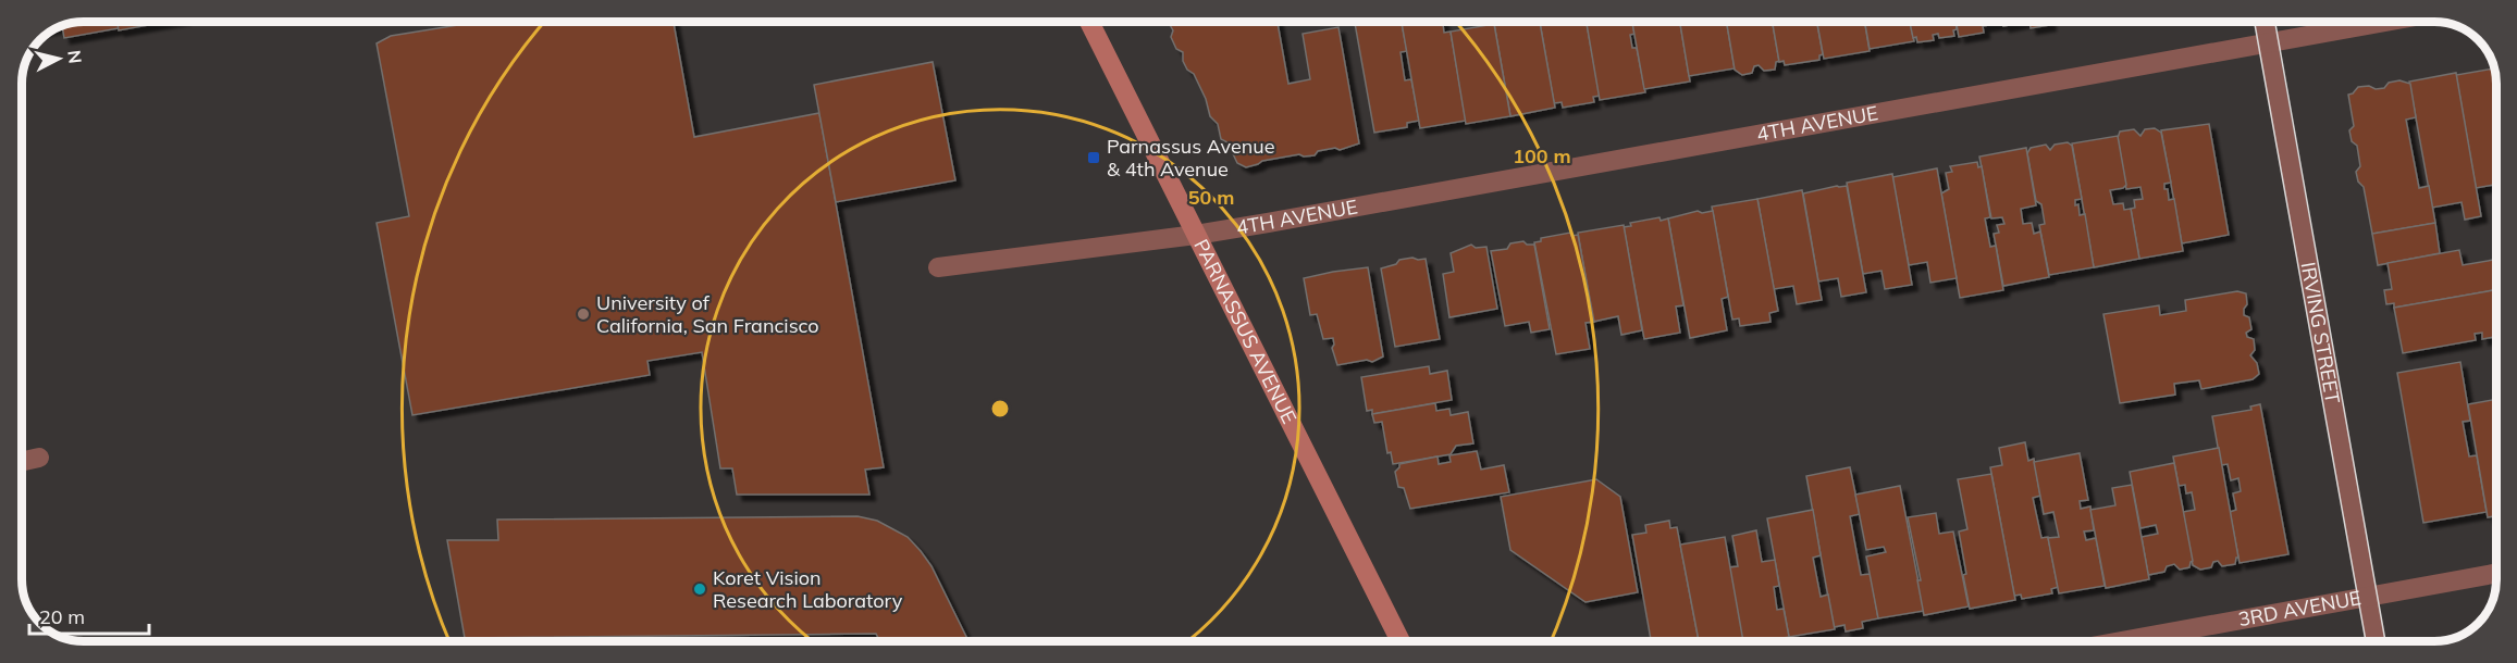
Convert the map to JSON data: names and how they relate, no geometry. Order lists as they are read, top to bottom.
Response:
{
  "streets": {
    "street": [
      "4TH AVENUE",
      "PARNASSUS AVENUE",
      "IRVING STREET",
      "3RD AVENUE"
    ]
  },
  "crossings": [
    ["4TH AVENUE", "PARNASSUS AVENUE"],
    ["4TH AVENUE", "IRVING STREET"],
    ["IRVING STREET", "3RD AVENUE"]
  ],
  "places": {
    "transit": ["Parnassus Avenue & 4th Avenue"],
    "other": ["University of California, San Francisco", "Koret Vision Research Laboratory"]
  },
  "scale_bar": "20 m",
  "north": "right",
  "rings": ["100 m", "50 m"]
}
